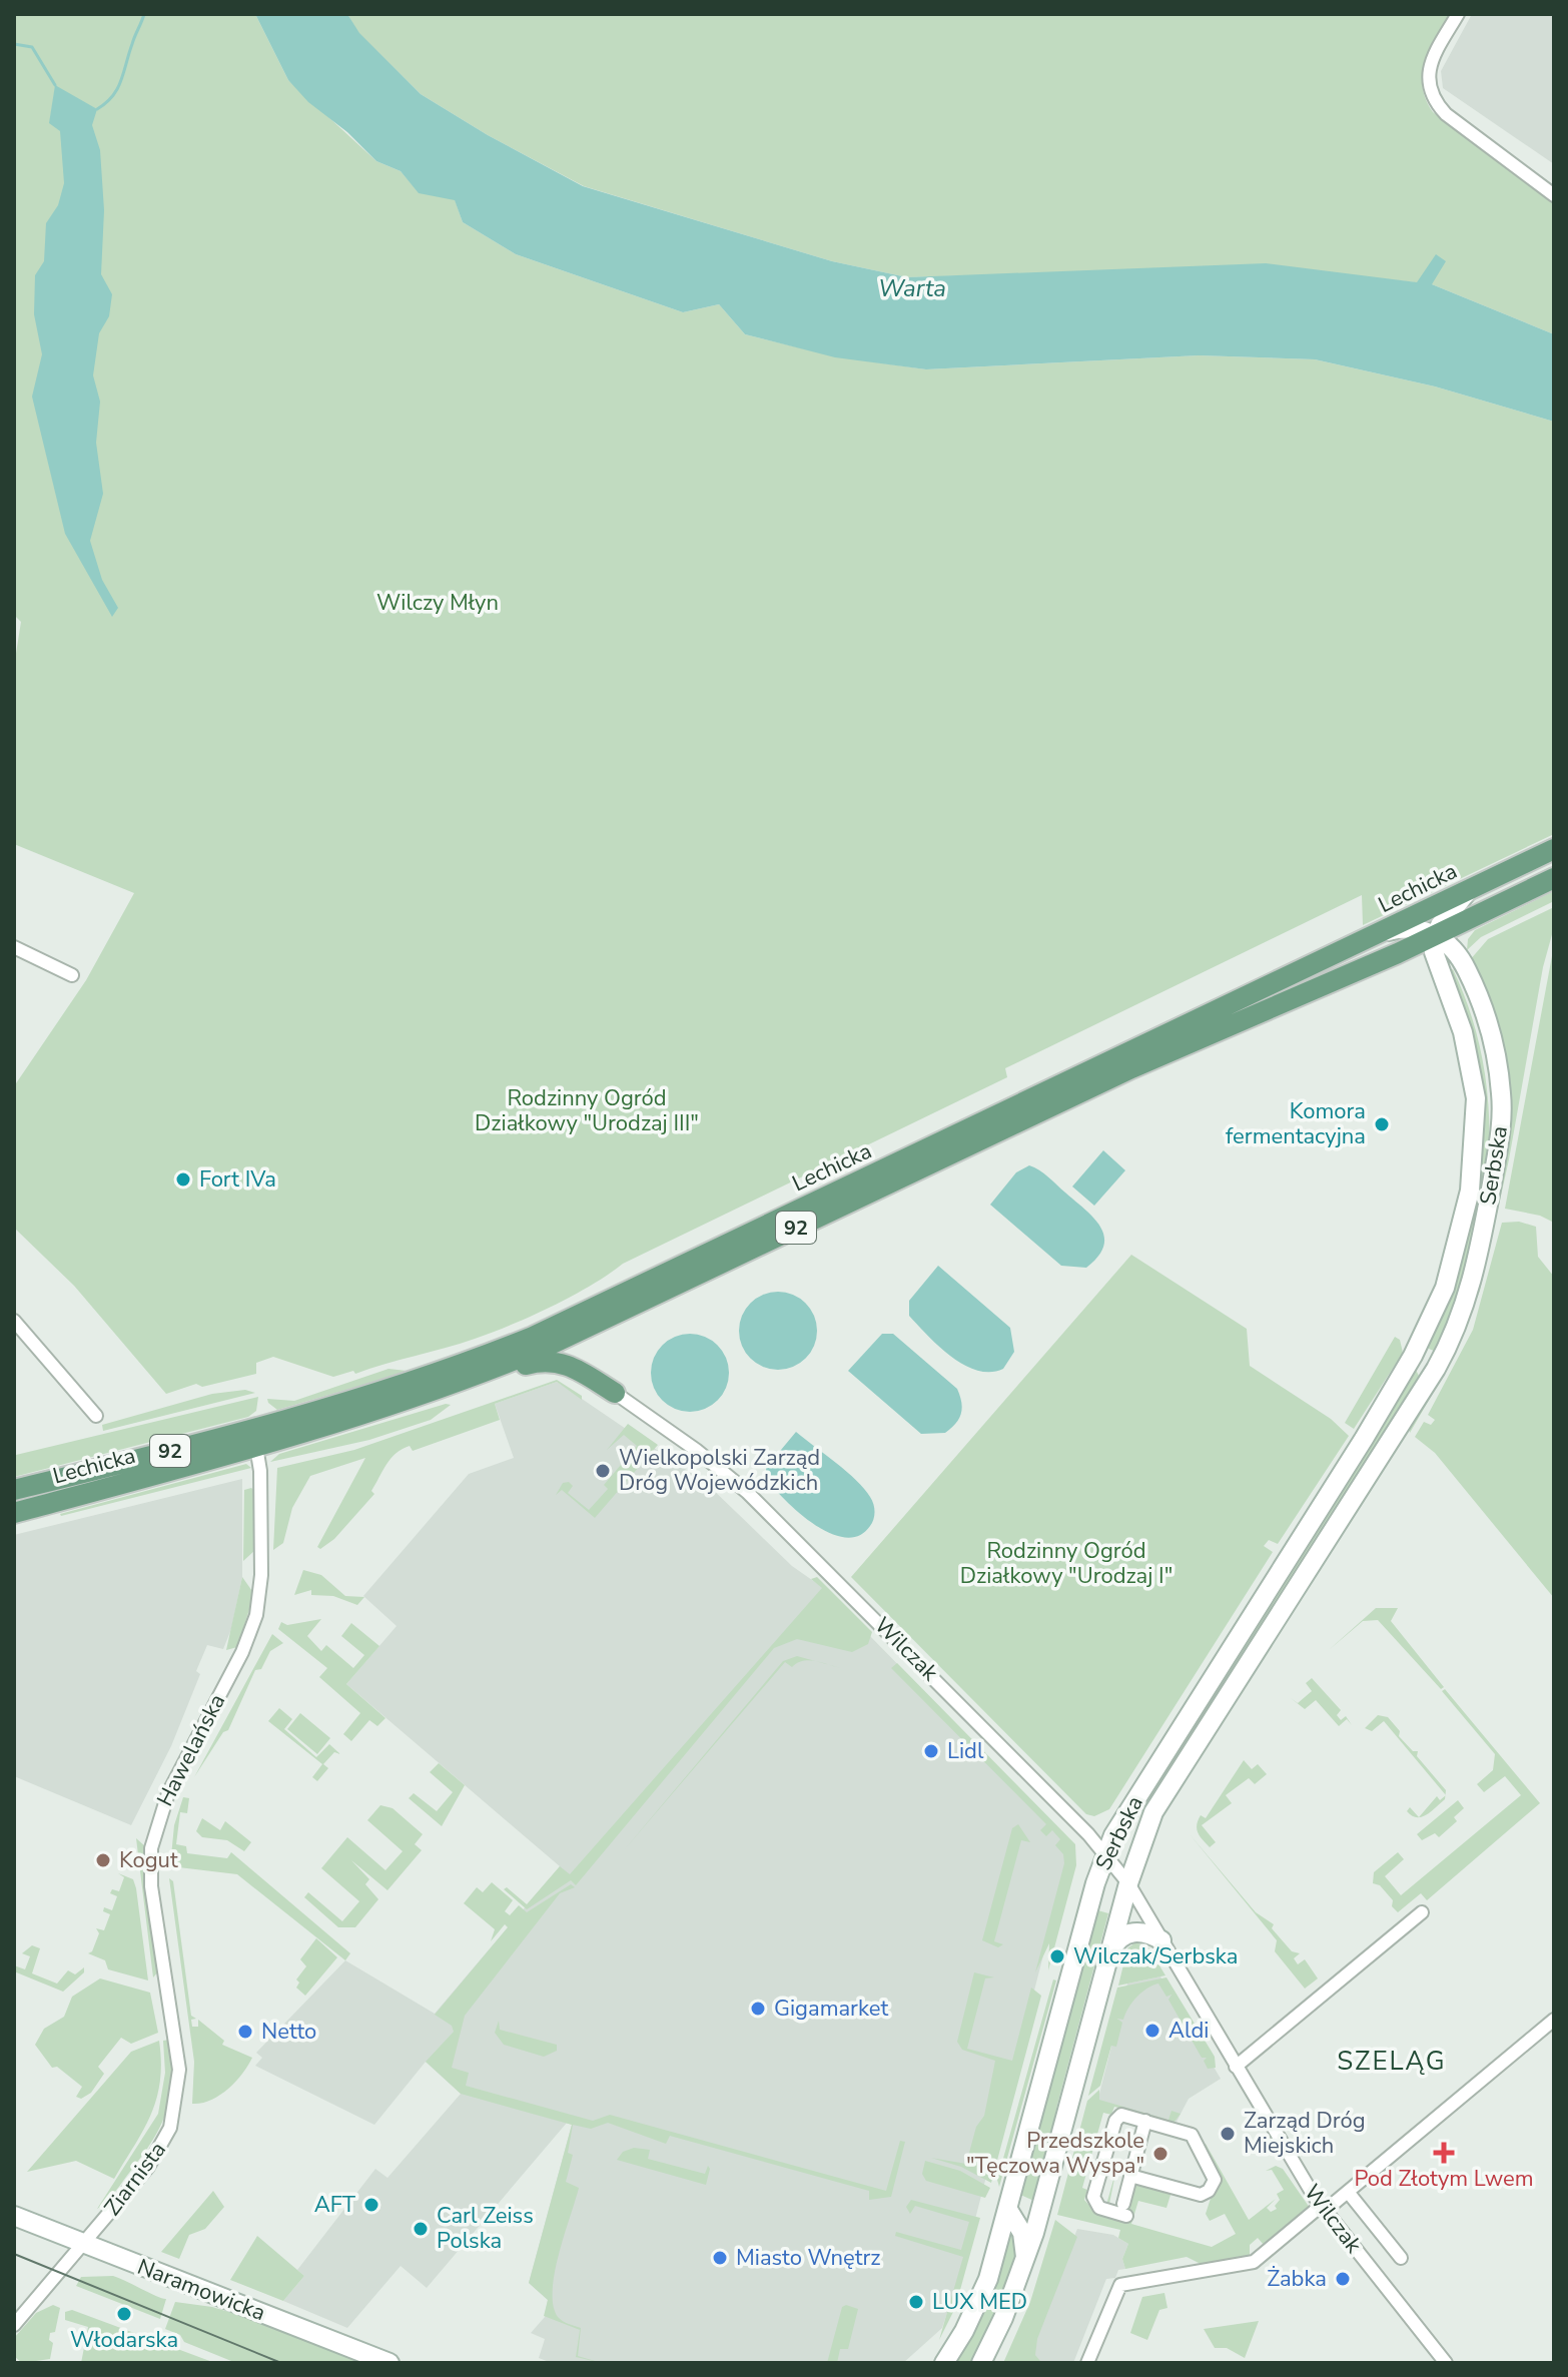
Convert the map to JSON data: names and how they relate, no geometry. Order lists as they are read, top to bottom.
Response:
{
  "streets": {
    "main road": ["Lechicka", "92"],
    "street": [
      "Serbska",
      "Wilczak",
      "Hawelańska",
      "Ziarnista",
      "Naramowicka"
    ]
  },
  "crossings": [
    ["Lechicka", "Serbska"],
    ["Lechicka", "Hawelańska"],
    ["Serbska", "Wilczak"],
    ["Hawelańska", "Ziarnista"],
    ["Ziarnista", "Naramowicka"]
  ],
  "districts": ["SZELĄG"],
  "water": ["Warta"],
  "parks": ["Wilczy Młyn", "Rodzinny Ogród Działkowy \"Urodzaj III\"", "Rodzinny Ogród Działkowy \"Urodzaj I\""],
  "places": {
    "other": [
      "Komora fermentacyjna",
      "Fort IVa",
      "Wielkopolski Zarząd Dróg Wojewódzkich",
      "Lidl",
      "Kogut",
      "Wilczak/Serbska",
      "Gigamarket",
      "Aldi",
      "Netto",
      "Zarząd Dróg Miejskich",
      "Przedszkole \"Tęczowa Wyspa\"",
      "AFT",
      "Carl Zeiss Polska",
      "Miasto Wnętrz",
      "Żabka",
      "LUX MED",
      "Włodarska"
    ],
    "health": ["Pod Złotym Lwem"]
  }
}
